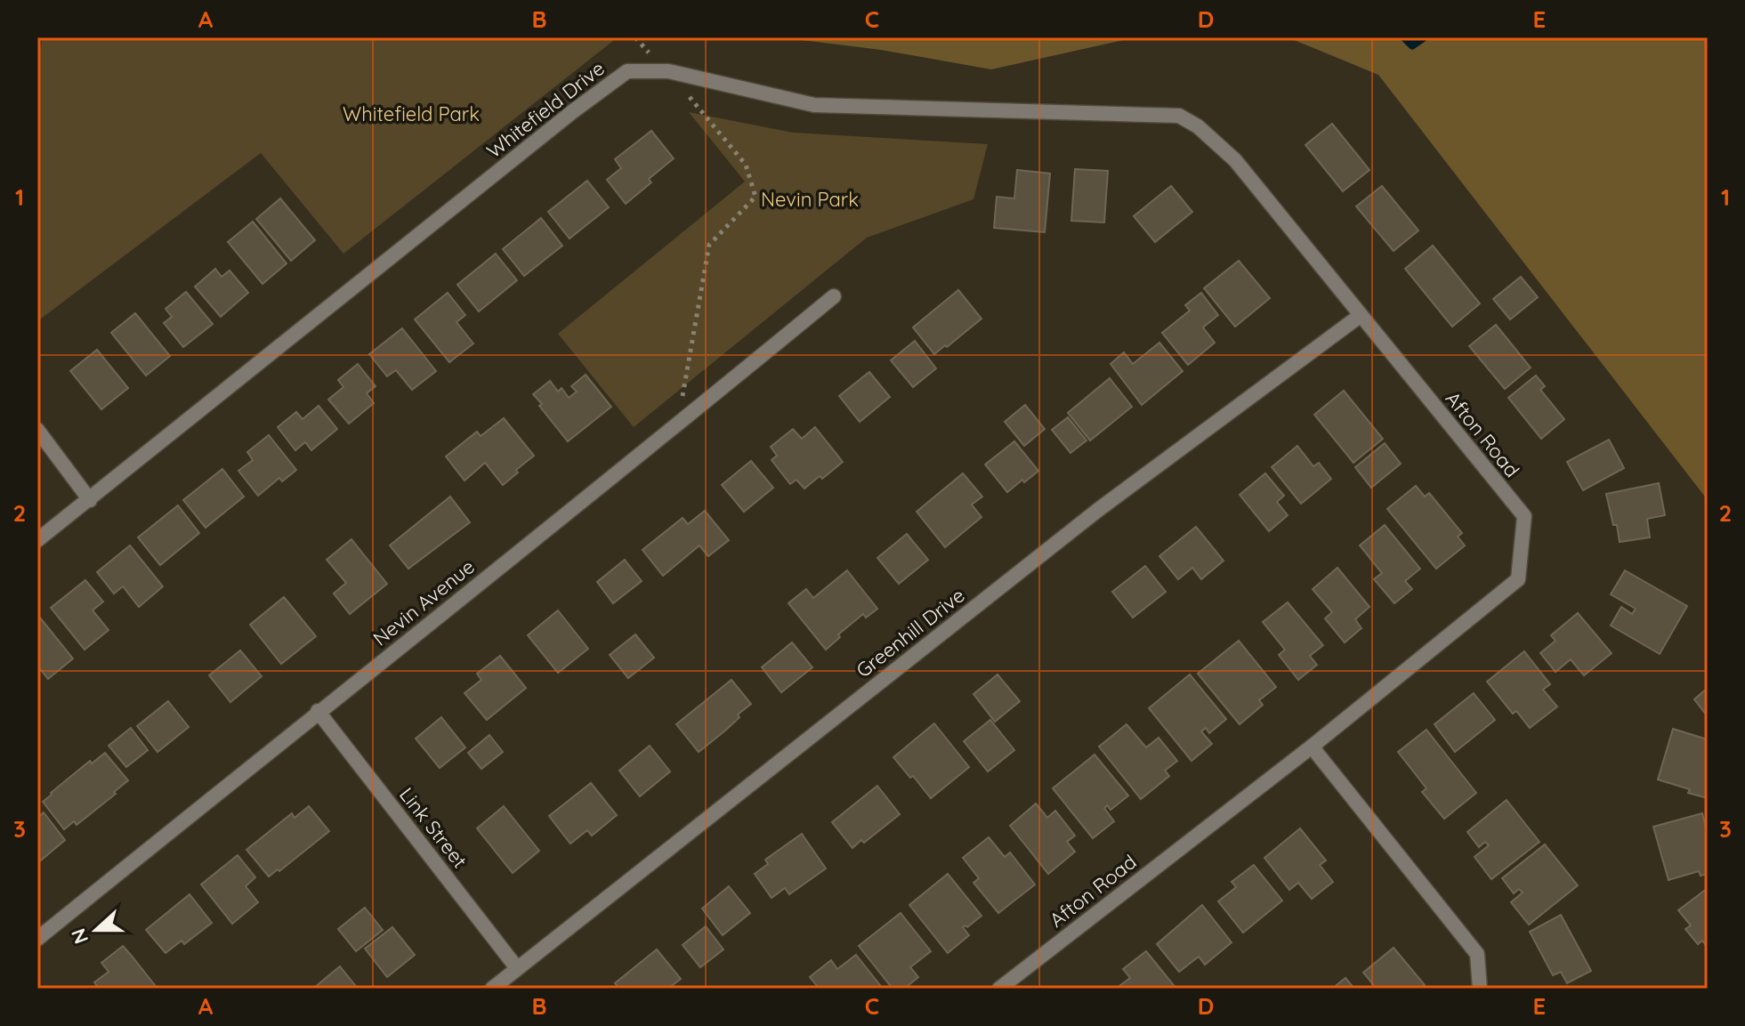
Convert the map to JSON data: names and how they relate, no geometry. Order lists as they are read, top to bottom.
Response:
{
  "streets": {
    "street": [
      "Whitefield Drive",
      "Afton Road",
      "Nevin Avenue",
      "Greenhill Drive",
      "Link Street"
    ]
  },
  "crossings": [
    ["Whitefield Drive", "Afton Road"],
    ["Afton Road", "Greenhill Drive"],
    ["Nevin Avenue", "Link Street"],
    ["Greenhill Drive", "Link Street"]
  ],
  "parks": ["Whitefield Park", "Nevin Park"],
  "north": "left",
  "grid": {
    "columns": [
      "A",
      "B",
      "C",
      "D",
      "E"
    ],
    "rows": ["1", "2", "3"]
  }
}
